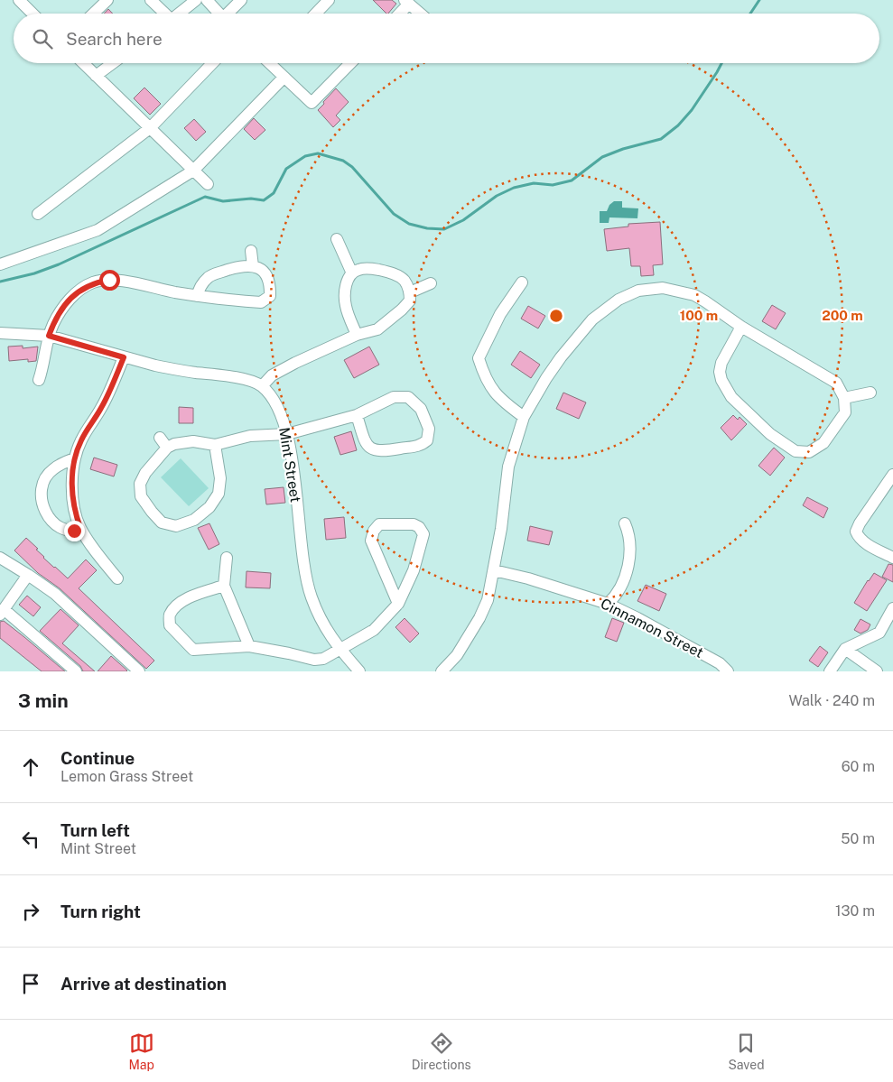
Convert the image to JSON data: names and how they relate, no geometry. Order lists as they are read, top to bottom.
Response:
{
  "streets": {
    "street": ["Mint Street", "Cinnamon Street"]
  },
  "page": {
    "search": "Search here",
    "heading": ["3 min", "Walk · 240 m"],
    "list": [
      ["Continue", "Lemon Grass Street", "60 m"],
      ["Turn left", "Mint Street", "50 m"],
      ["Turn right", "130 m"],
      "Arrive at destination"
    ],
    "nav": ["Map", "Directions", "Saved"]
  },
  "rings": ["100 m", "200 m"]
}
